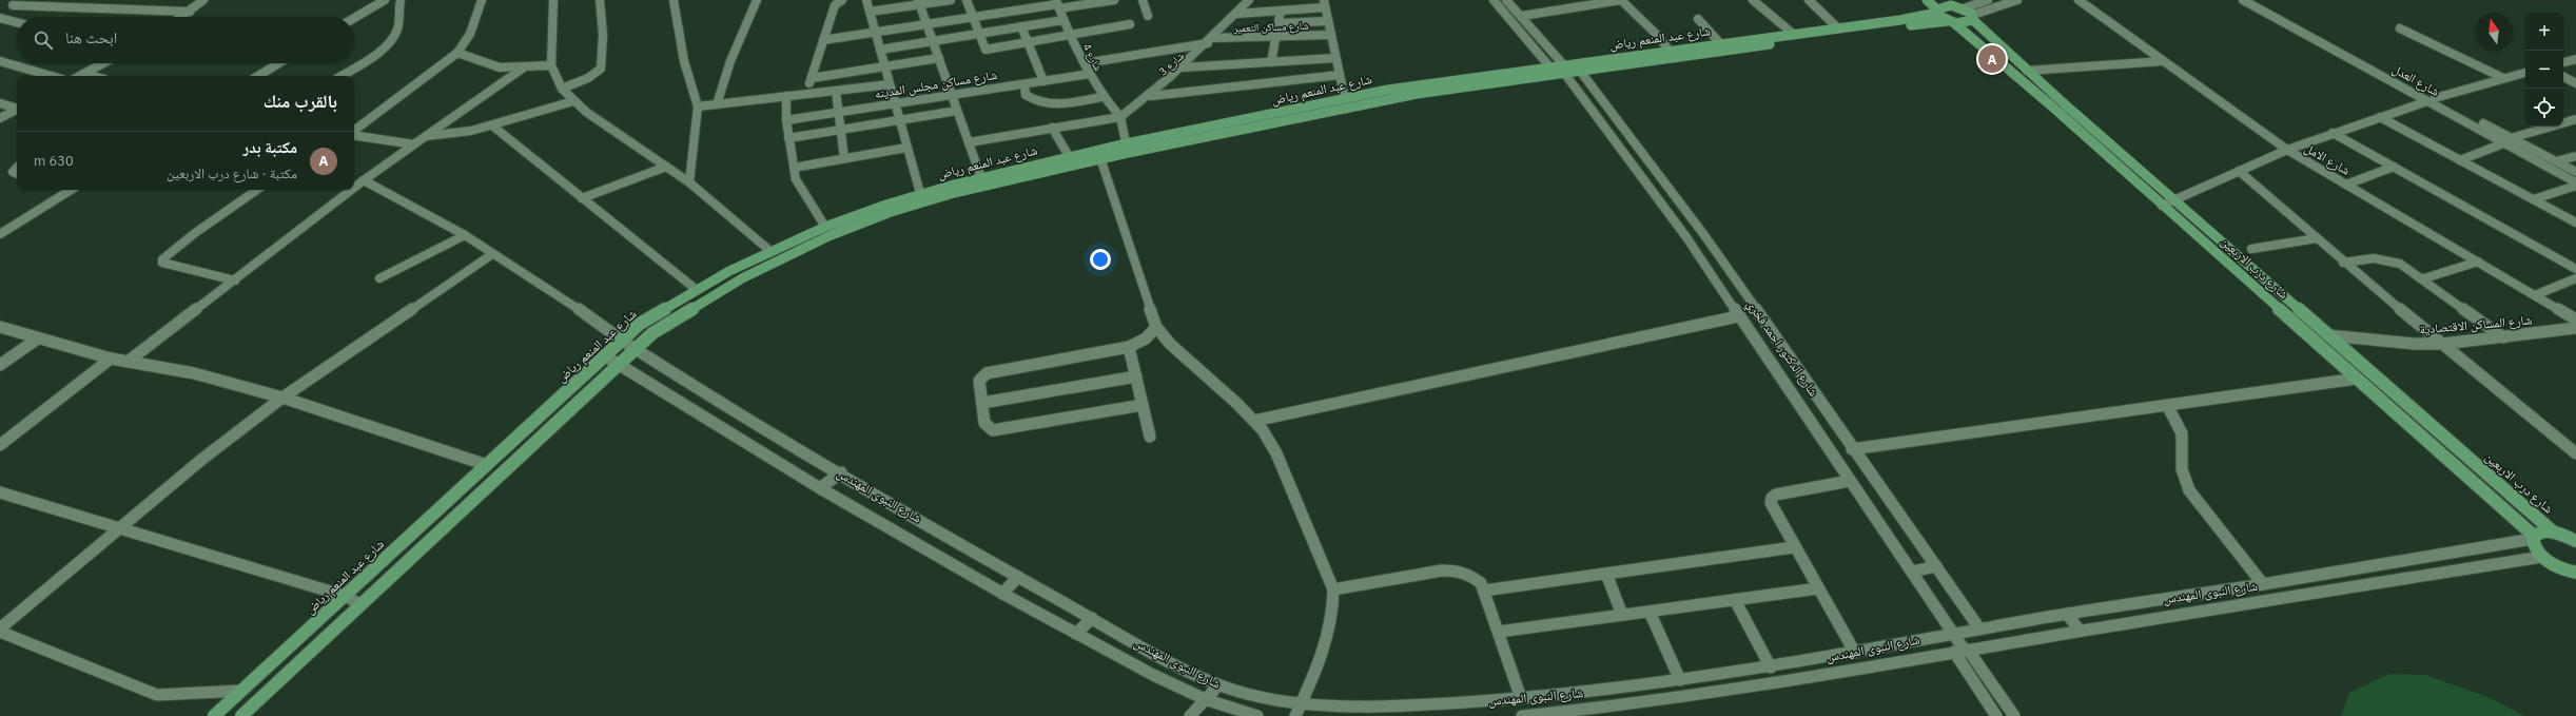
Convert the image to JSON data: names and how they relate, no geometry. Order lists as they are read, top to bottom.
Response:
{
  "streets": {
    "highway": ["شارع عبد المنعم رياض", "شارع درب الاربعين"],
    "street": [
      "شارع مساكن التعمير",
      "شارع 4",
      "شارع 3",
      "شارع العدل",
      "شارع مساكن مجلس المدينه",
      "شارع الامل",
      "شارع المساكن الاقتصادية",
      "شارع الدكتور احمد فخري",
      "شارع النبوى المهندس"
    ]
  },
  "crossings": [
    ["شارع مساكن التعمير", "شارع 4"],
    ["شارع مساكن التعمير", "شارع 3"],
    ["شارع عبد المنعم رياض", "شارع درب الاربعين"],
    ["شارع عبد المنعم رياض", "شارع الدكتور احمد فخري"],
    ["شارع عبد المنعم رياض", "شارع النبوى المهندس"],
    ["شارع 4", "شارع 3"],
    ["شارع 4", "شارع مساكن مجلس المدينه"],
    ["شارع درب الاربعين", "شارع المساكن الاقتصادية"],
    ["شارع درب الاربعين", "شارع النبوى المهندس"],
    ["شارع الدكتور احمد فخري", "شارع النبوى المهندس"]
  ],
  "north": "top",
  "page": {
    "map_buttons": ["+", "−"],
    "search": "ابحث هنا",
    "pins": "A",
    "heading": "بالقرب منك",
    "list": [
      {
        "mark": "A",
        "name": "مكتبة بدر",
        "note": "مكتبة · شارع درب الاربعين",
        "value": "630 m"
      }
    ]
  }
}
